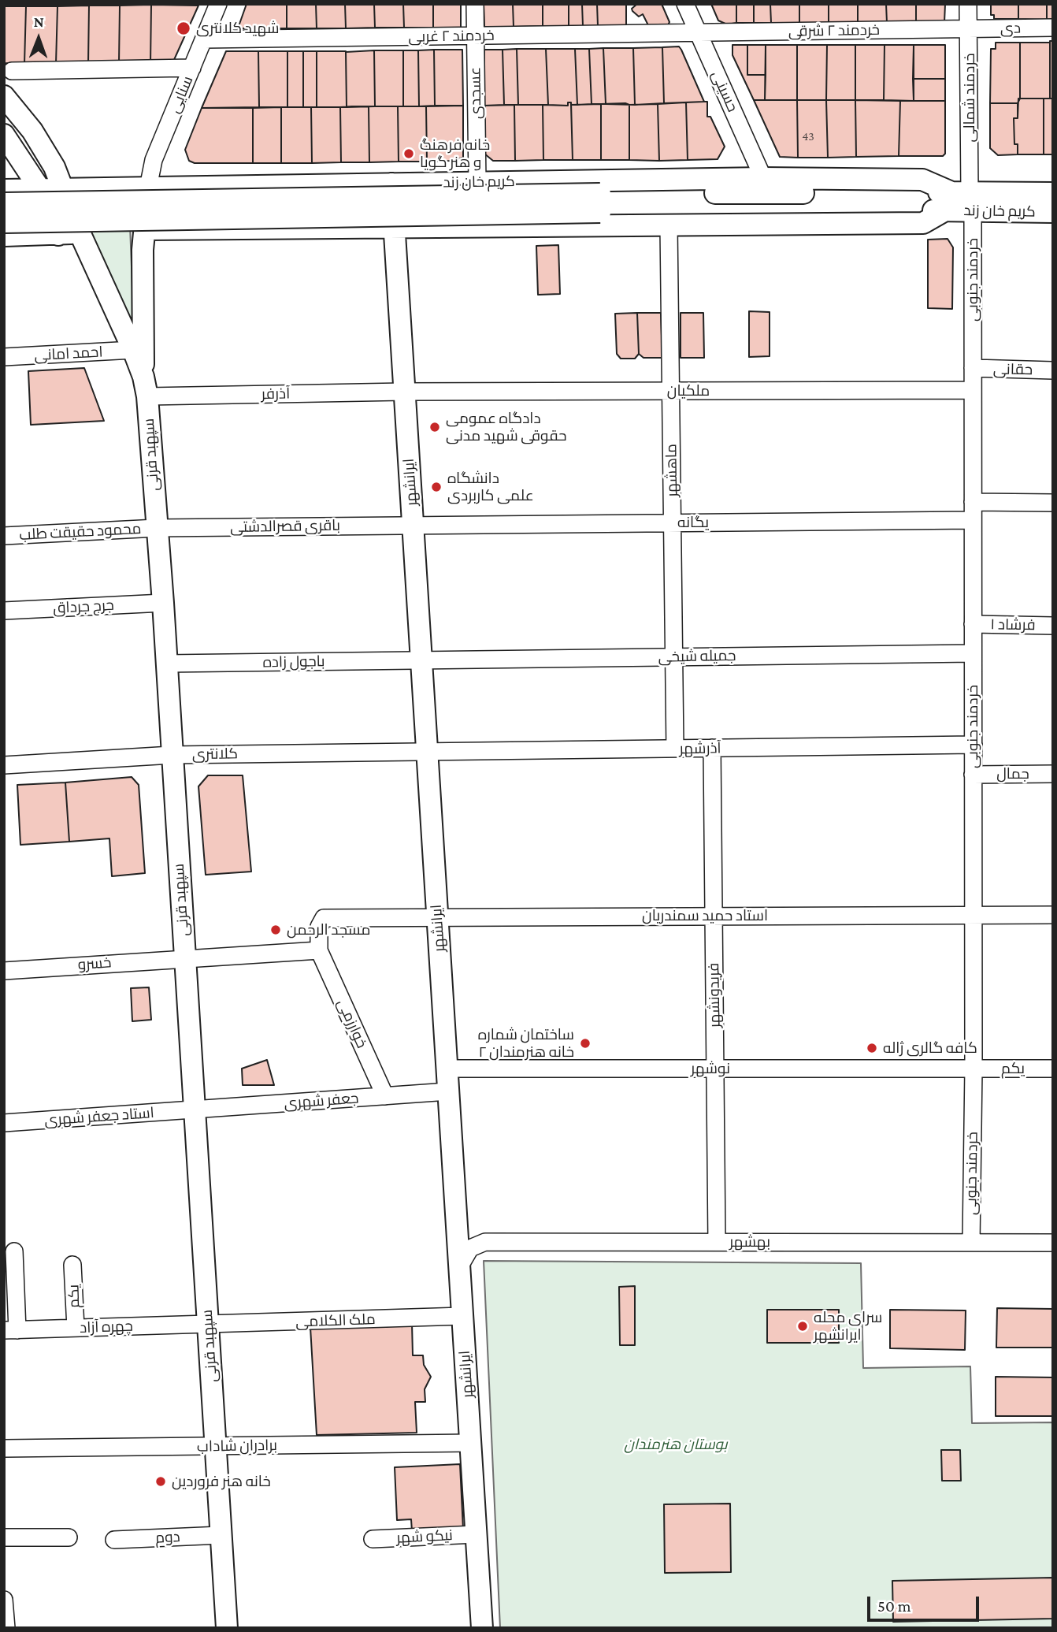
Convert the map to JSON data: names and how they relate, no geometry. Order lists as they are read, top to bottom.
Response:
{
  "streets": {
    "main road": ["کریم خان زند", "سپهبد قرنی", "ایرانشهر"],
    "street": [
      "دی",
      "خردمند ۲ شرقی",
      "خردمند ۲ غربی",
      "حسینی",
      "عسجدی",
      "سنایی",
      "خردمند شمالی",
      "خردمند جنوبی",
      "احمد امانی",
      "حقانی",
      "ملکیان",
      "آذرفر",
      "ماهشهر",
      "یگانه",
      "باقری قصرالدشتی",
      "محمود حقیقت طلب",
      "جرج جرداق",
      "فرشاد ۱",
      "جمیله شیخی",
      "باجول زاده",
      "آذرشهر",
      "کلانتری",
      "جمال",
      "استاد حمید سمندریان",
      "خسرو",
      "فریدونشهر",
      "خوارزمی",
      "نوشهر",
      "یکم",
      "جعفر شهری",
      "استاد جعفر شهری",
      "بهشهر",
      "ملک الکلامی",
      "چهره آزاد",
      "برادران شاداب",
      "نیکو شهر",
      "دوم"
    ]
  },
  "crossings": [
    ["دی", "خردمند ۲ شرقی"],
    ["دی", "خردمند شمالی"],
    ["خردمند ۲ شرقی", "خردمند ۲ غربی"],
    ["خردمند ۲ شرقی", "حسینی"],
    ["خردمند ۲ شرقی", "خردمند شمالی"],
    ["خردمند ۲ غربی", "حسینی"],
    ["خردمند ۲ غربی", "عسجدی"],
    ["خردمند ۲ غربی", "سنایی"],
    ["حسینی", "کریم خان زند"],
    ["عسجدی", "کریم خان زند"],
    ["سنایی", "کریم خان زند"],
    ["خردمند شمالی", "کریم خان زند"],
    ["خردمند شمالی", "خردمند جنوبی"],
    ["کریم خان زند", "خردمند جنوبی"],
    ["کریم خان زند", "سپهبد قرنی"],
    ["کریم خان زند", "ماهشهر"],
    ["کریم خان زند", "ایرانشهر"],
    ["خردمند جنوبی", "حقانی"],
    ["خردمند جنوبی", "ملکیان"],
    ["خردمند جنوبی", "یگانه"],
    ["خردمند جنوبی", "فرشاد ۱"],
    ["خردمند جنوبی", "جمیله شیخی"],
    ["خردمند جنوبی", "آذرشهر"],
    ["خردمند جنوبی", "جمال"],
    ["خردمند جنوبی", "استاد حمید سمندریان"],
    ["خردمند جنوبی", "نوشهر"],
    ["خردمند جنوبی", "یکم"],
    ["خردمند جنوبی", "بهشهر"],
    ["احمد امانی", "سپهبد قرنی"],
    ["ملکیان", "آذرفر"],
    ["ملکیان", "ماهشهر"],
    ["ملکیان", "ایرانشهر"],
    ["آذرفر", "سپهبد قرنی"],
    ["آذرفر", "ایرانشهر"],
    ["سپهبد قرنی", "باقری قصرالدشتی"],
    ["سپهبد قرنی", "محمود حقیقت طلب"],
    ["سپهبد قرنی", "جرج جرداق"],
    ["سپهبد قرنی", "باجول زاده"],
    ["سپهبد قرنی", "کلانتری"],
    ["سپهبد قرنی", "خسرو"],
    ["سپهبد قرنی", "جعفر شهری"],
    ["سپهبد قرنی", "استاد جعفر شهری"],
    ["سپهبد قرنی", "ملک الکلامی"],
    ["سپهبد قرنی", "چهره آزاد"],
    ["سپهبد قرنی", "برادران شاداب"],
    ["سپهبد قرنی", "دوم"],
    ["ماهشهر", "یگانه"],
    ["ماهشهر", "جمیله شیخی"],
    ["ماهشهر", "آذرشهر"],
    ["ایرانشهر", "یگانه"],
    ["ایرانشهر", "باقری قصرالدشتی"],
    ["ایرانشهر", "جمیله شیخی"],
    ["ایرانشهر", "باجول زاده"],
    ["ایرانشهر", "آذرشهر"],
    ["ایرانشهر", "کلانتری"],
    ["ایرانشهر", "استاد حمید سمندریان"],
    ["ایرانشهر", "نوشهر"],
    ["ایرانشهر", "جعفر شهری"],
    ["ایرانشهر", "بهشهر"],
    ["ایرانشهر", "ملک الکلامی"],
    ["ایرانشهر", "برادران شاداب"],
    ["ایرانشهر", "نیکو شهر"],
    ["یگانه", "باقری قصرالدشتی"],
    ["باقری قصرالدشتی", "محمود حقیقت طلب"],
    ["جمیله شیخی", "باجول زاده"],
    ["آذرشهر", "کلانتری"],
    ["آذرشهر", "فریدونشهر"],
    ["استاد حمید سمندریان", "خسرو"],
    ["استاد حمید سمندریان", "فریدونشهر"],
    ["استاد حمید سمندریان", "خوارزمی"],
    ["خسرو", "خوارزمی"],
    ["فریدونشهر", "نوشهر"],
    ["فریدونشهر", "بهشهر"],
    ["خوارزمی", "جعفر شهری"],
    ["نوشهر", "یکم"],
    ["یکم", "چهره آزاد"],
    ["جعفر شهری", "استاد جعفر شهری"],
    ["ملک الکلامی", "چهره آزاد"]
  ],
  "parks": ["بوستان هنرمندان"],
  "places": [
    "شهید کلانتری",
    "خانه فرهنگ و هنر گویا",
    "دادگاه عمومی حقوقی شهید مدنی",
    "دانشگاه علمی کاربردی",
    "مسجد الرحمن",
    "ساختمان شماره ۲ خانه هنرمندان",
    "کافه گالری ژاله",
    "سرای محله ایرانشهر",
    "خانه هنر فروردین"
  ],
  "house_numbers": ["43"],
  "scale_bar": "50 m",
  "north": "top"
}
